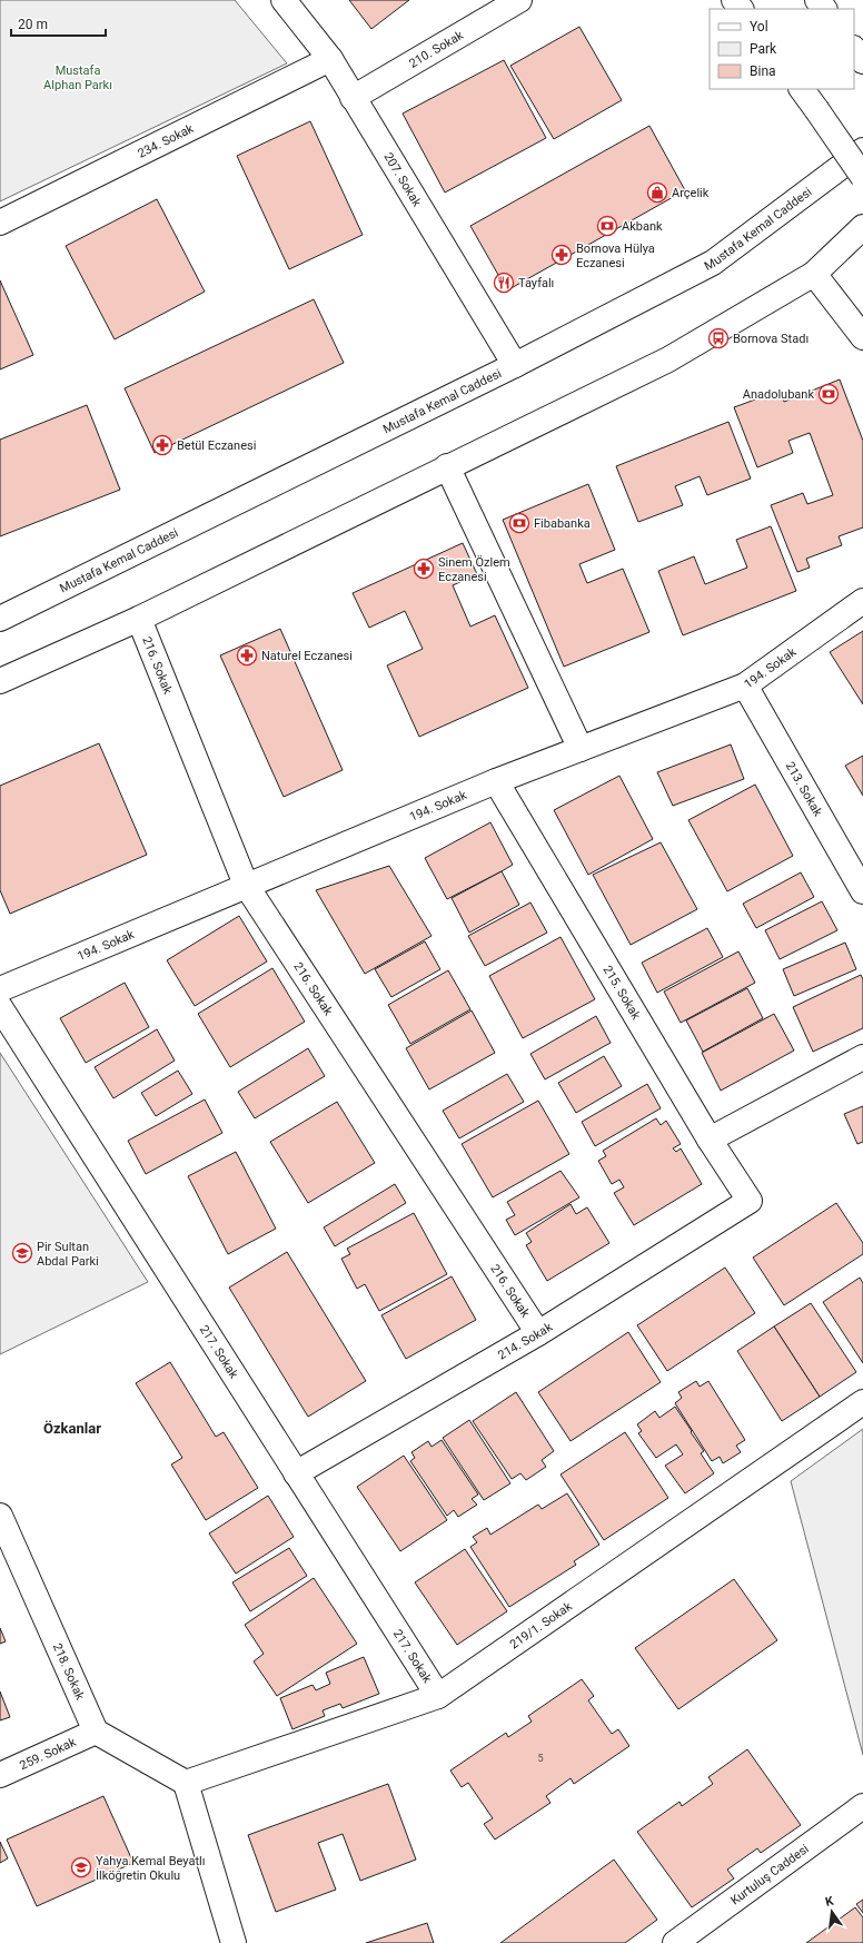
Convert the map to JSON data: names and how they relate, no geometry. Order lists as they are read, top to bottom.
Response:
{
  "streets": {
    "main road": [
      "210. Sokak",
      "234. Sokak",
      "207. Sokak",
      "Mustafa Kemal Caddesi",
      "216. Sokak",
      "194. Sokak",
      "213. Sokak",
      "215. Sokak",
      "214. Sokak",
      "217. Sokak",
      "219/1. Sokak",
      "218. Sokak",
      "259. Sokak",
      "Kurtuluş Caddesi"
    ]
  },
  "crossings": [
    ["210. Sokak", "207. Sokak"],
    ["234. Sokak", "207. Sokak"],
    ["207. Sokak", "Mustafa Kemal Caddesi"],
    ["216. Sokak", "194. Sokak"],
    ["216. Sokak", "214. Sokak"],
    ["194. Sokak", "213. Sokak"],
    ["194. Sokak", "215. Sokak"],
    ["215. Sokak", "214. Sokak"],
    ["214. Sokak", "217. Sokak"],
    ["217. Sokak", "219/1. Sokak"],
    ["218. Sokak", "259. Sokak"]
  ],
  "districts": ["Özkanlar"],
  "parks": ["Mustafa Alphan Parkı"],
  "places": {
    "shop": ["Arçelik"],
    "bank": ["Akbank", "Anadolubank", "Fibabanka"],
    "pharmacy": [
      "Bornova Hülya Eczanesi",
      "Betül Eczanesi",
      "Sinem Özlem Eczanesi",
      "Naturel Eczanesi"
    ],
    "restaurant": ["Tayfalı"],
    "bus stop": ["Bornova Stadı"],
    "school or university": ["Pir Sultan Abdal Parki", "Yahya Kemal Beyatlı İlköğretin Okulu"]
  },
  "house_numbers": ["5"],
  "legend": ["Yol", "Park", "Bina"],
  "scale_bar": "20 m",
  "north": "top"
}
